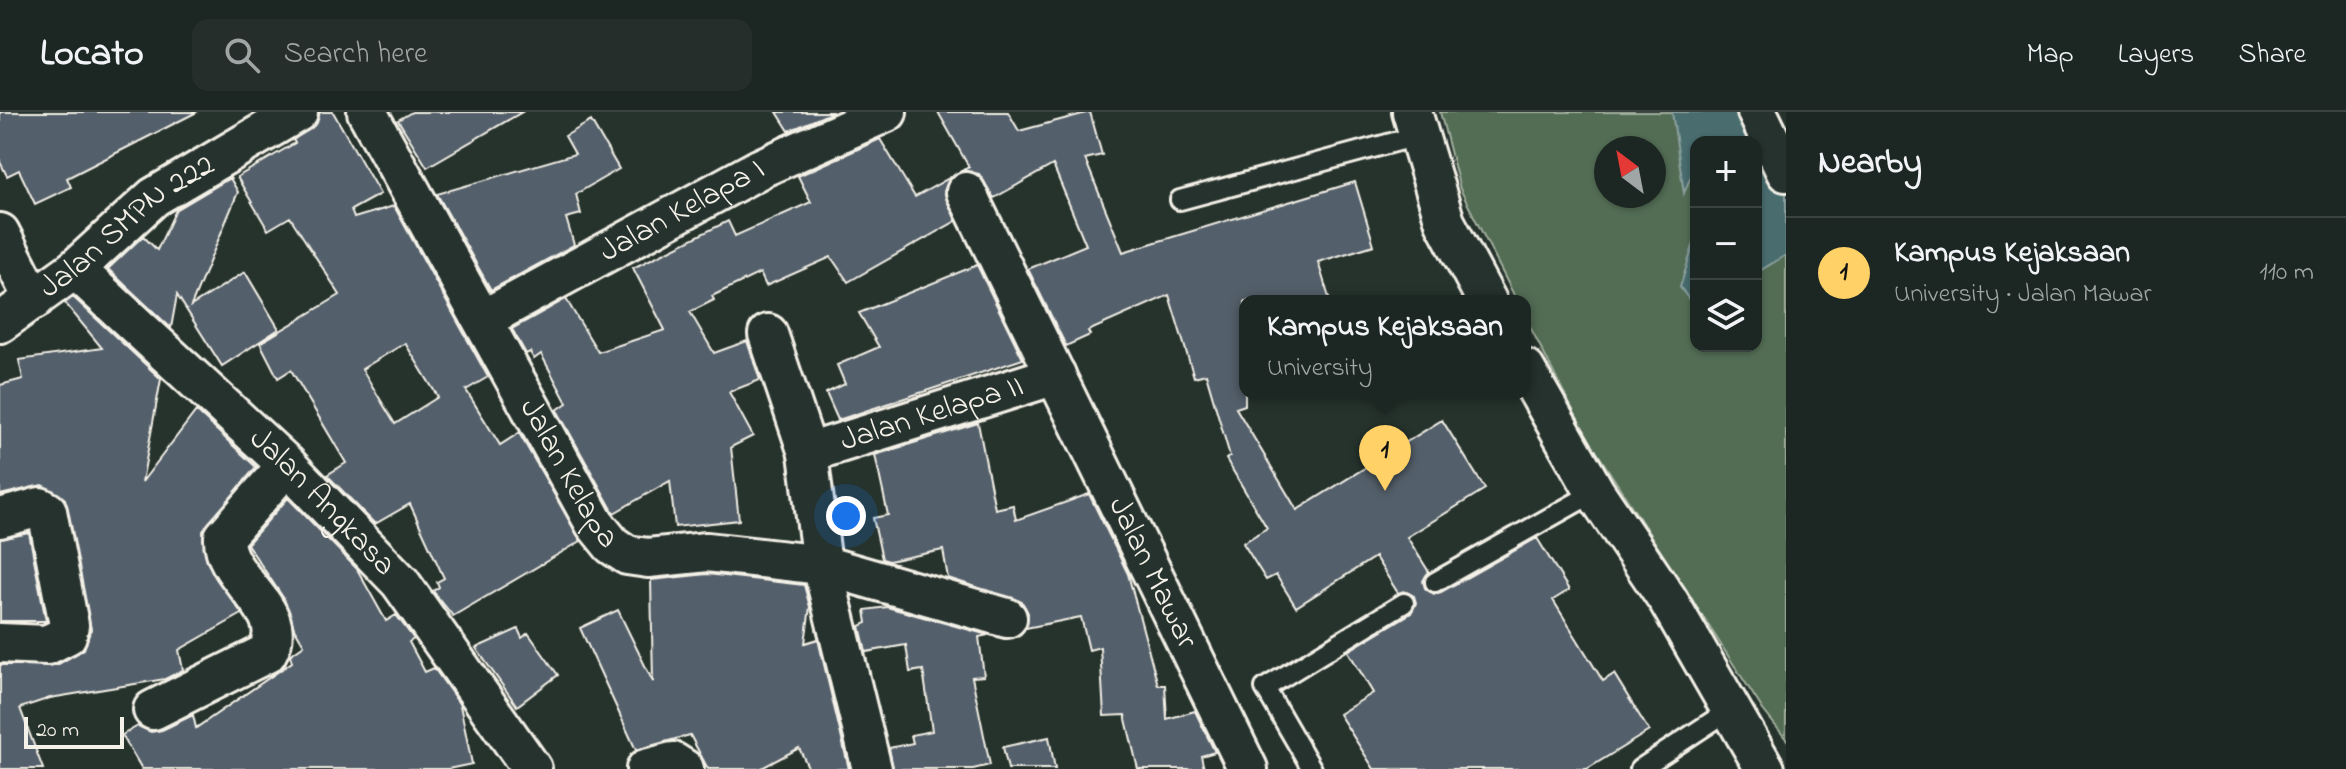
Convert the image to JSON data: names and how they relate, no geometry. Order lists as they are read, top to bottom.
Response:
{
  "streets": {
    "street": [
      "Jalan Kelapa I",
      "Jalan SMPN 222",
      "Jalan Kelapa II",
      "Jalan Kelapa",
      "Jalan Angkasa",
      "Jalan Mawar"
    ]
  },
  "crossings": [
    ["Jalan Kelapa I", "Jalan Kelapa"],
    ["Jalan SMPN 222", "Jalan Angkasa"],
    ["Jalan Kelapa II", "Jalan Mawar"]
  ],
  "scale_bar": "20 m",
  "north": "top left",
  "page": {
    "header": "Locato",
    "search": "Search here",
    "nav": ["Map", "Layers", "Share"],
    "heading": "Nearby",
    "map_buttons": ["+", "−"],
    "list": [
      {
        "mark": "1",
        "name": "Kampus Kejaksaan",
        "note": "University · Jalan Mawar",
        "value": "110 m"
      }
    ],
    "popup": ["Kampus Kejaksaan", "University"],
    "pins": "1",
    "scale": "20 m"
  }
}
